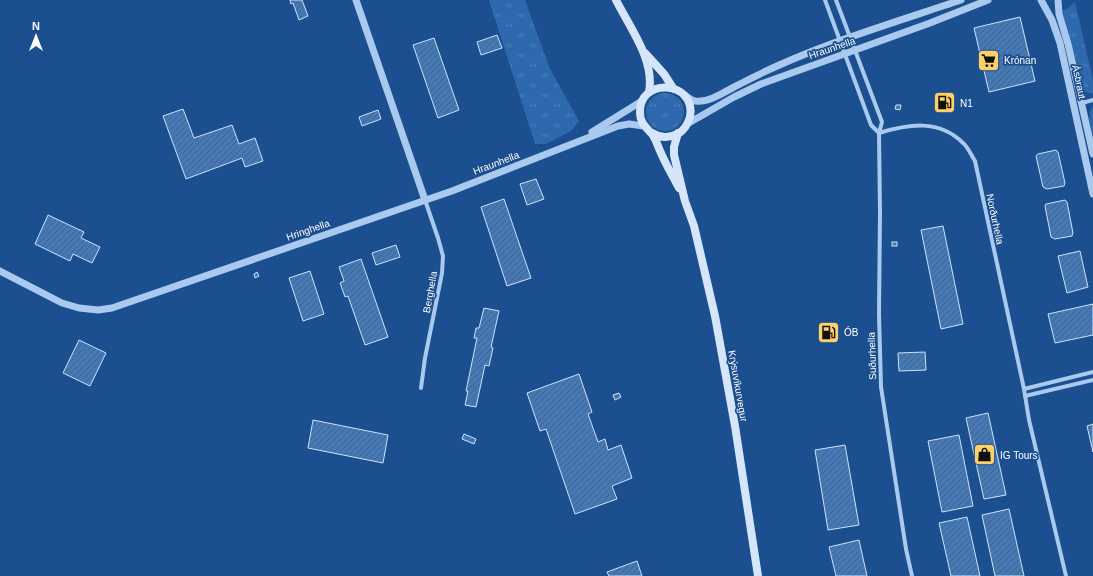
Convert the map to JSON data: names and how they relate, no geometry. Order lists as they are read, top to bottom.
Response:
{
  "streets": {
    "main road": ["Krýsuvíkurvegur"],
    "street": [
      "Hraunhella",
      "Ásbraut",
      "Norðurhella",
      "Hringhella",
      "Berghella",
      "Suðurhella"
    ]
  },
  "crossings": [
    ["Hraunhella", "Hringhella"],
    ["Hraunhella", "Berghella"],
    ["Hraunhella", "Suðurhella"],
    ["Hraunhella", "Krýsuvíkurvegur"],
    ["Norðurhella", "Suðurhella"],
    ["Hringhella", "Berghella"]
  ],
  "places": {
    "supermarket": ["Krónan"],
    "fuel station": ["N1", "ÓB"],
    "shop": ["IG Tours"]
  },
  "north": "top"
}
